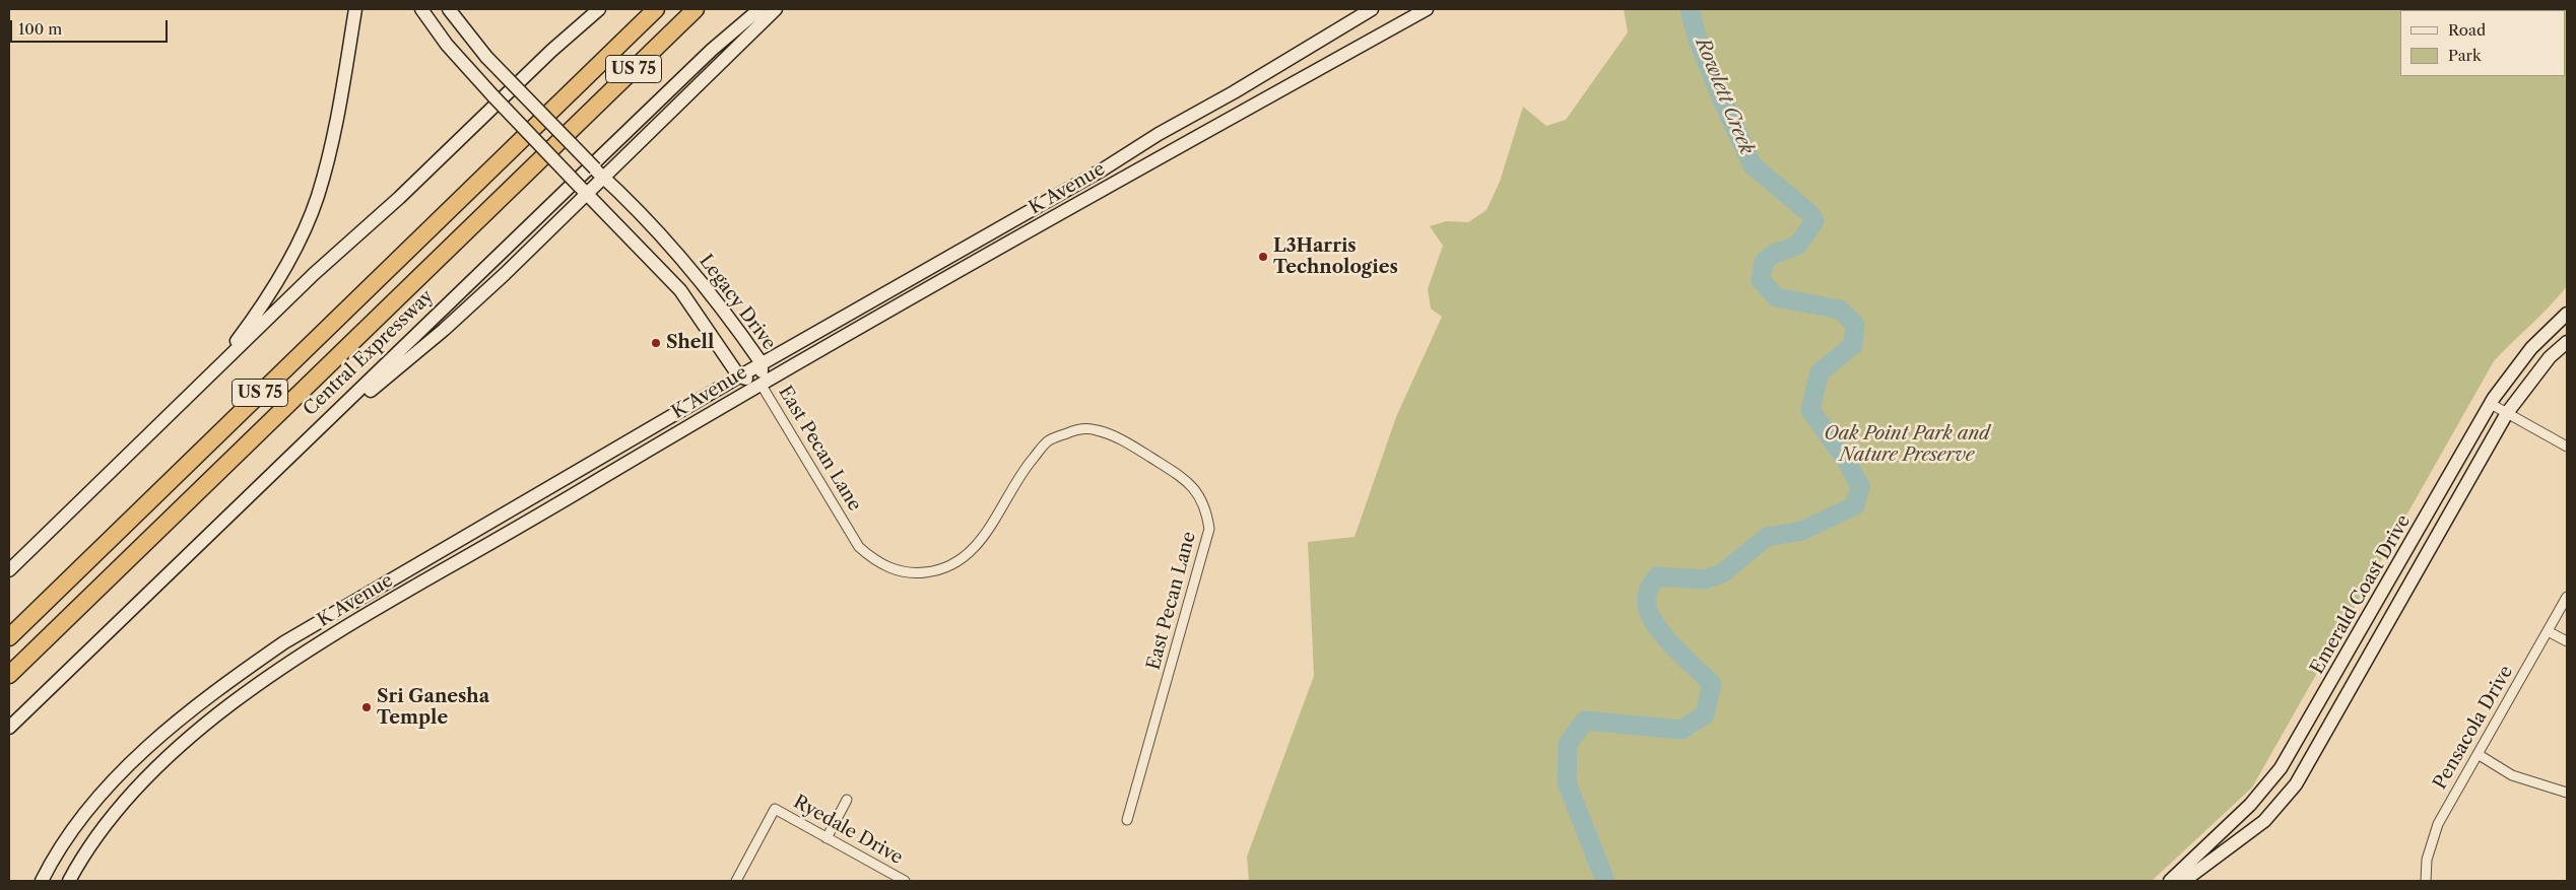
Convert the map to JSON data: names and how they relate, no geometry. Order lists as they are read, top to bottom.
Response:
{
  "streets": {
    "highway": ["US 75", "Central Expressway"],
    "main road": ["K Avenue", "Legacy Drive", "Emerald Coast Drive"],
    "street": ["East Pecan Lane", "Pensacola Drive", "Ryedale Drive"]
  },
  "crossings": [
    ["K Avenue", "Legacy Drive"],
    ["K Avenue", "East Pecan Lane"],
    ["Legacy Drive", "East Pecan Lane"]
  ],
  "water": ["Rowlett Creek"],
  "parks": ["Oak Point Park and Nature Preserve"],
  "places": ["L3Harris Technologies", "Shell", "Sri Ganesha Temple"],
  "legend": ["Road", "Park"],
  "scale_bar": "100 m"
}
